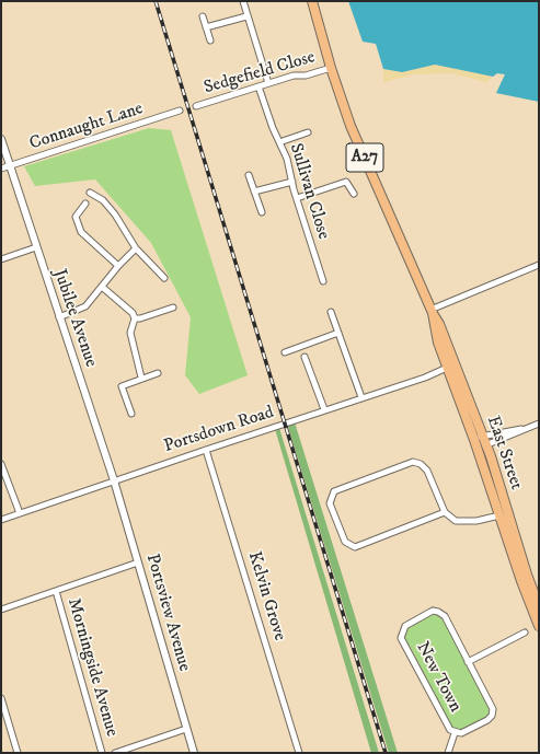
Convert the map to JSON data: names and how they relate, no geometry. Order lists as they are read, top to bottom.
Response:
{
  "streets": {
    "main road": ["A27", "East Street"],
    "street": [
      "Sedgefield Close",
      "Connaught Lane",
      "Sullivan Close",
      "Jubilee Avenue",
      "Portsdown Road",
      "Kelvin Grove",
      "Portsview Avenue",
      "Morningside Avenue",
      "New Town"
    ]
  },
  "crossings": [
    ["Sedgefield Close", "A27"],
    ["Sedgefield Close", "Sullivan Close"],
    ["Connaught Lane", "Jubilee Avenue"],
    ["A27", "Portsdown Road"],
    ["A27", "East Street"],
    ["Jubilee Avenue", "Portsdown Road"],
    ["Jubilee Avenue", "Portsview Avenue"],
    ["Portsdown Road", "East Street"],
    ["Portsdown Road", "Kelvin Grove"],
    ["Portsdown Road", "Portsview Avenue"]
  ]
}
